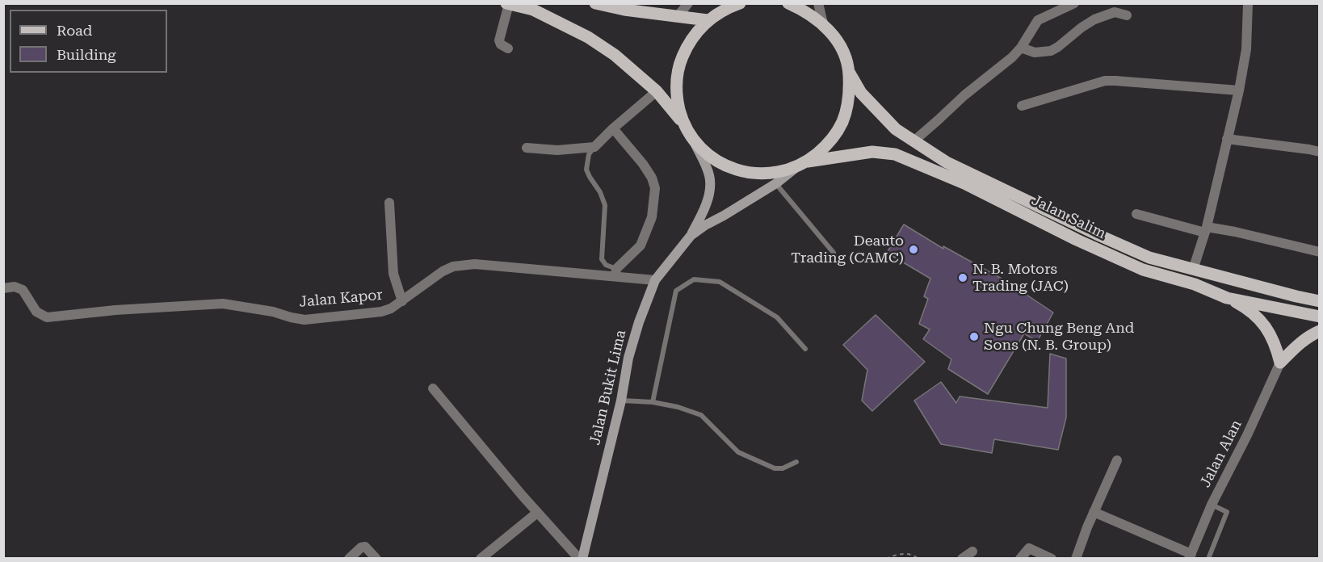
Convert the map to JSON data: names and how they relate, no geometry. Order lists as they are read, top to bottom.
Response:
{
  "streets": {
    "main road": ["Jalan Salim", "Jalan Bukit Lima"],
    "street": ["Jalan Kapor", "Jalan Alan"]
  },
  "crossings": [
    ["Jalan Kapor", "Jalan Bukit Lima"]
  ],
  "places": ["Deauto Trading (CAMC)", "N. B. Motors Trading (JAC)", "Ngu Chung Beng And Sons (N. B. Group)"],
  "legend": ["Road", "Building"]
}
